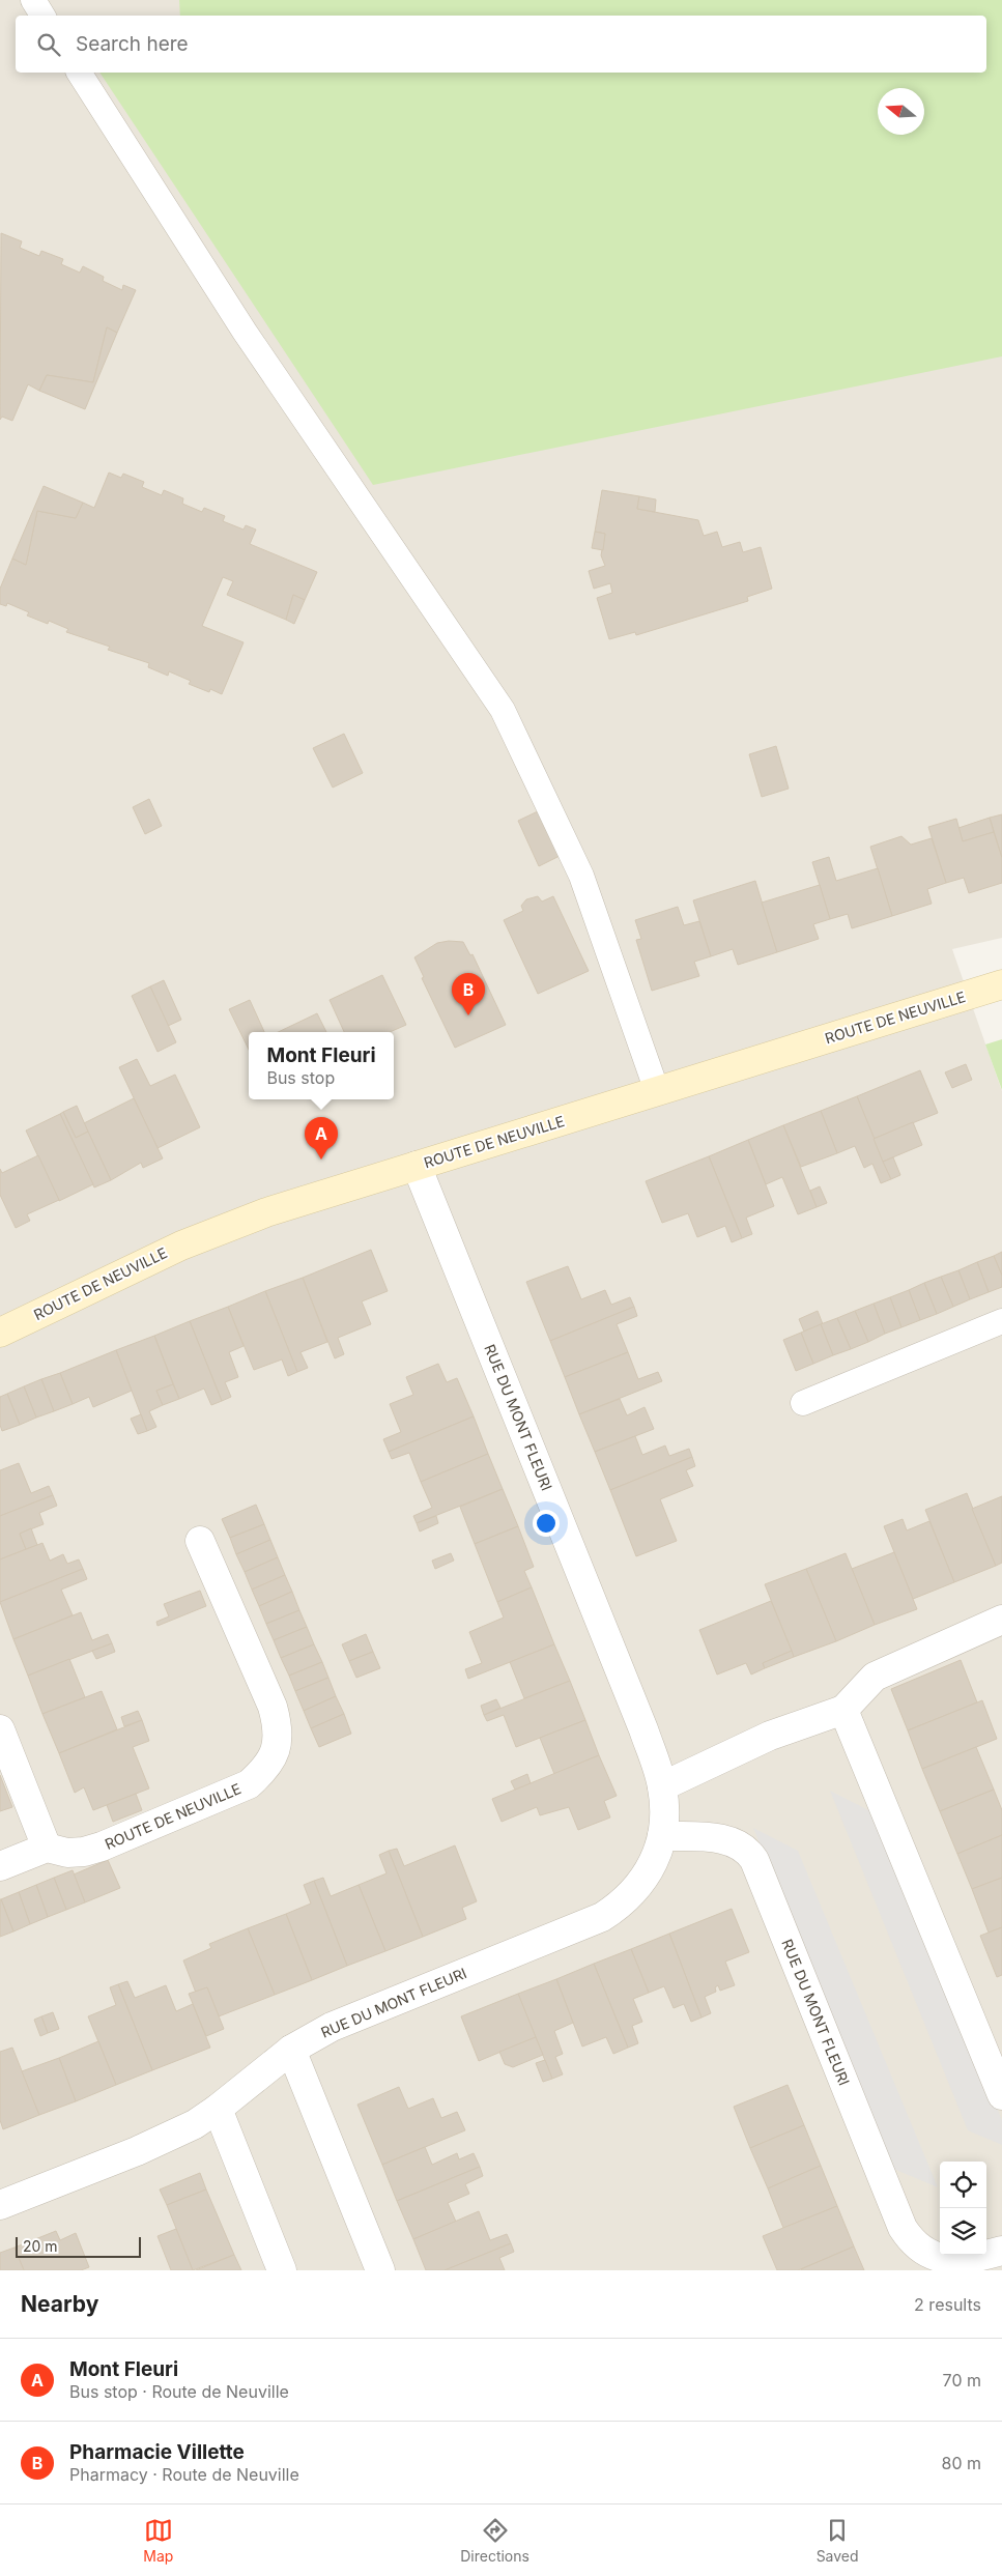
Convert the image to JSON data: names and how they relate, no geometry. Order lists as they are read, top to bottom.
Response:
{
  "streets": {
    "main road": ["ROUTE DE NEUVILLE"],
    "street": ["RUE DU MONT FLEURI"]
  },
  "crossings": [
    ["ROUTE DE NEUVILLE", "RUE DU MONT FLEURI"]
  ],
  "scale_bar": "20 m",
  "north": "left",
  "page": {
    "search": "Search here",
    "pins": ["B", "A"],
    "popup": ["Mont Fleuri", "Bus stop"],
    "scale": "20 m",
    "heading": ["Nearby", "2 results"],
    "list": [
      {
        "mark": "A",
        "name": "Mont Fleuri",
        "note": "Bus stop · Route de Neuville",
        "value": "70 m"
      },
      {
        "mark": "B",
        "name": "Pharmacie Villette",
        "note": "Pharmacy · Route de Neuville",
        "value": "80 m"
      }
    ],
    "nav": ["Map", "Directions", "Saved"]
  }
}
